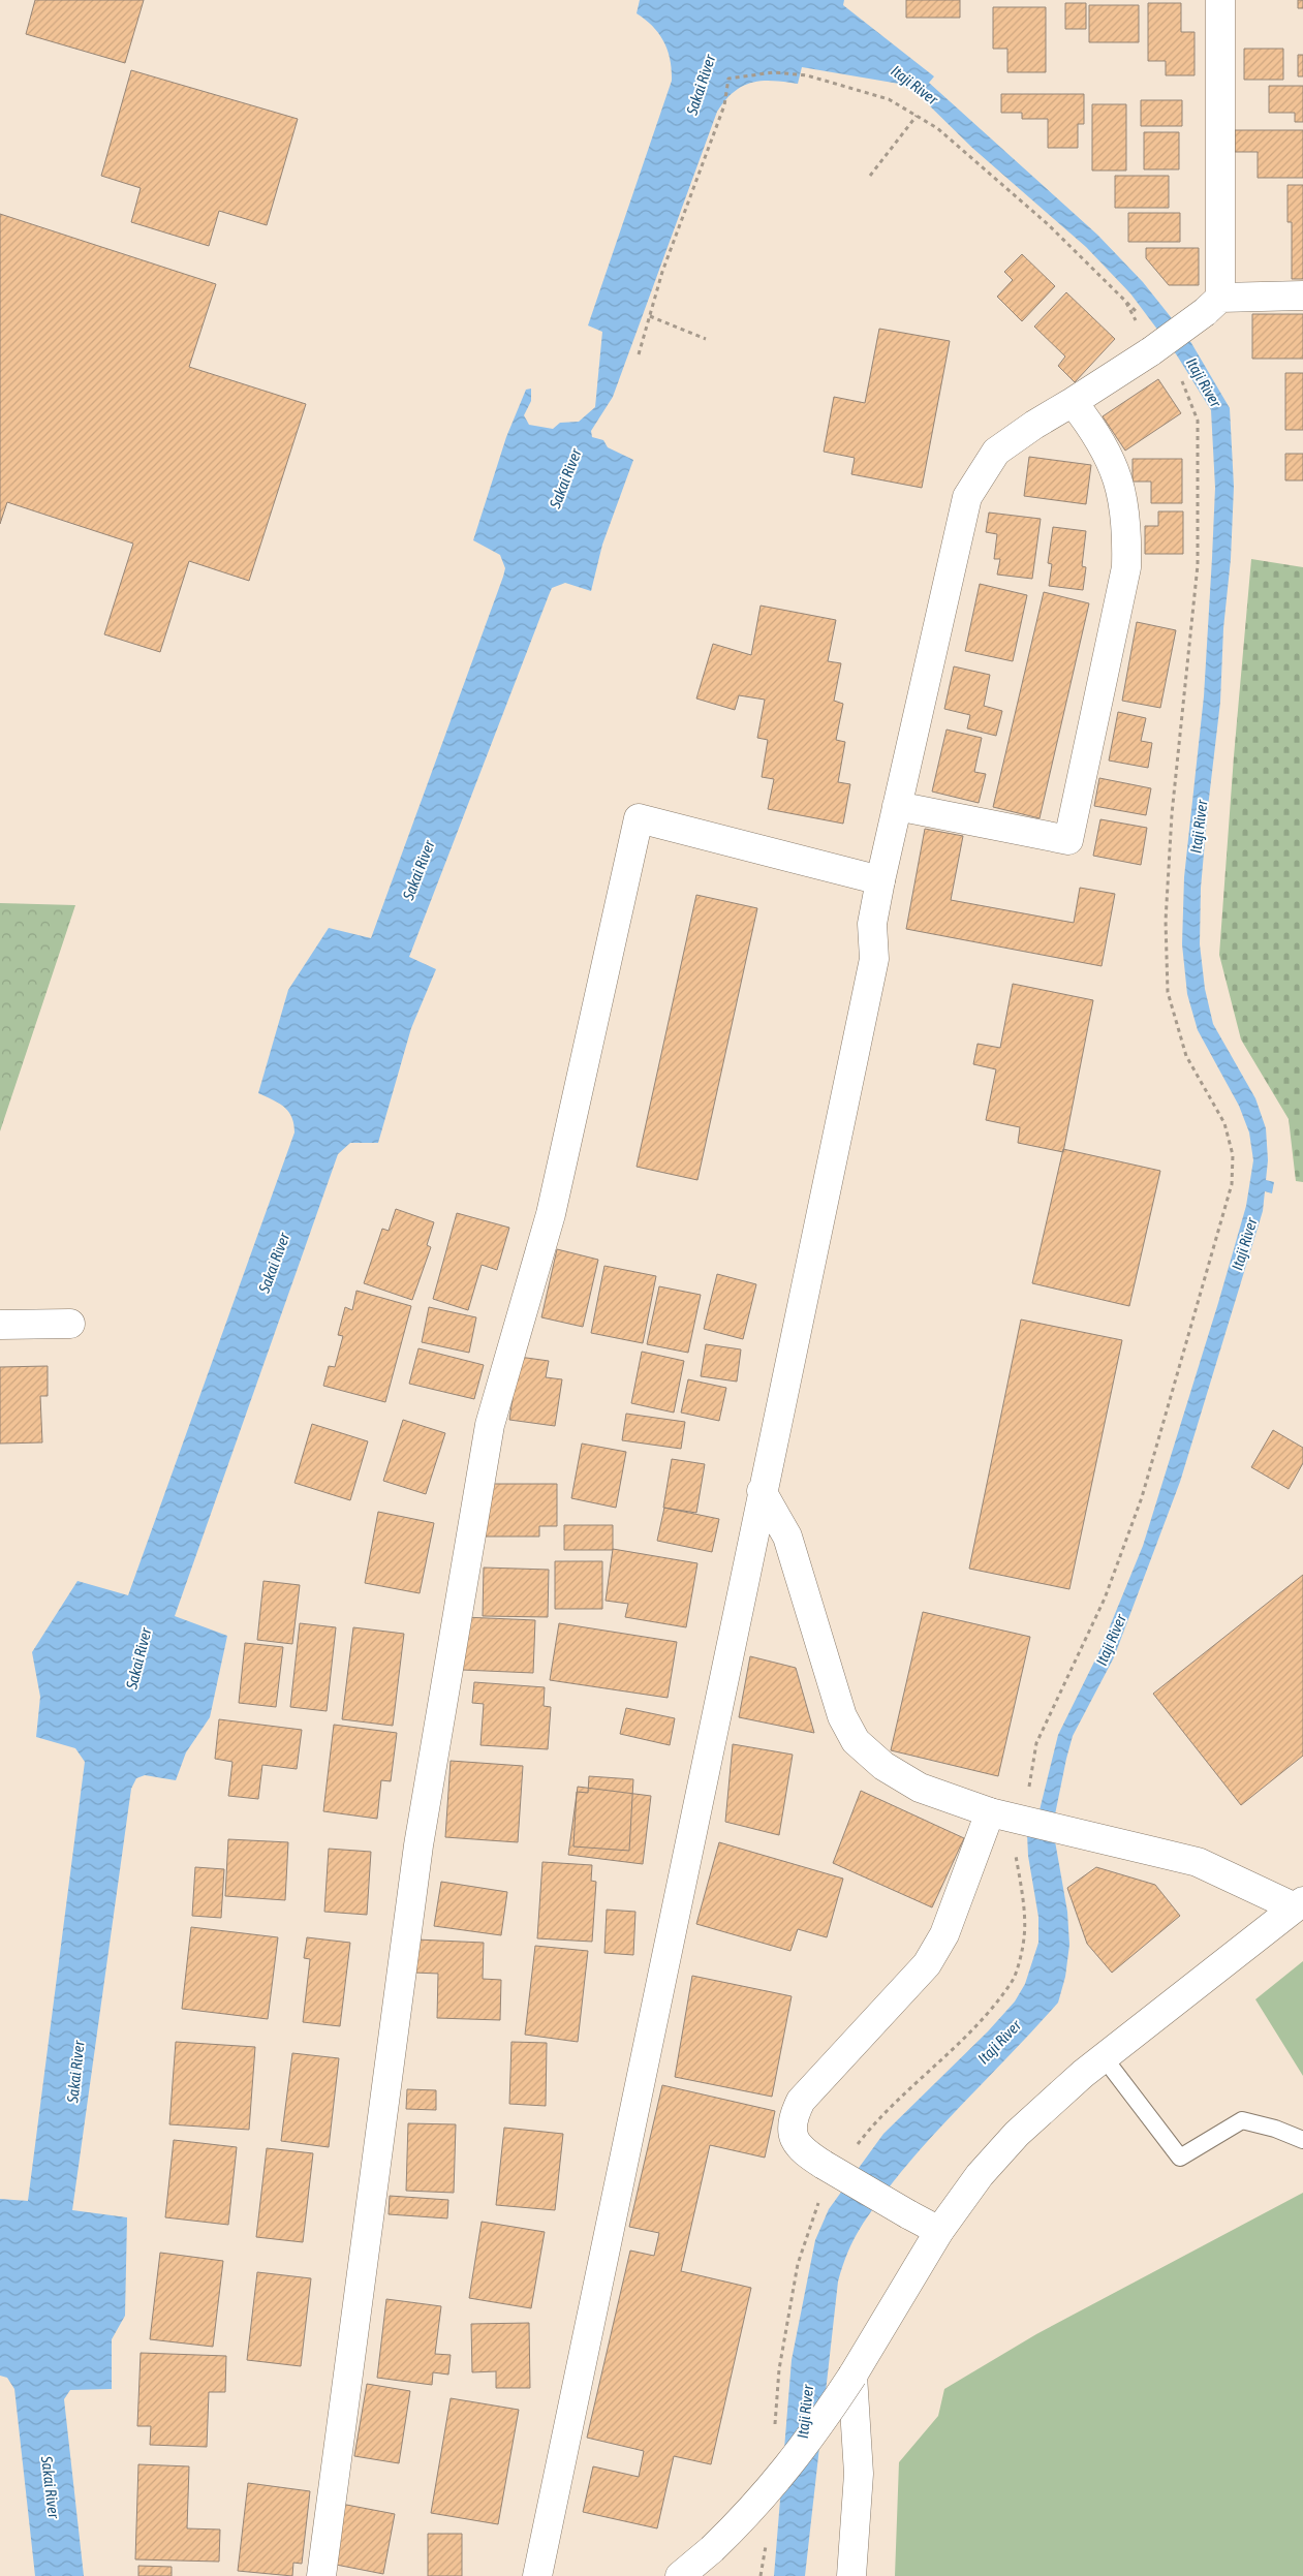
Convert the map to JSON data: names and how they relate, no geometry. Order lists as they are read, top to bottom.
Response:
{
  "water": ["Sakai River", "Itaji River"]
}
